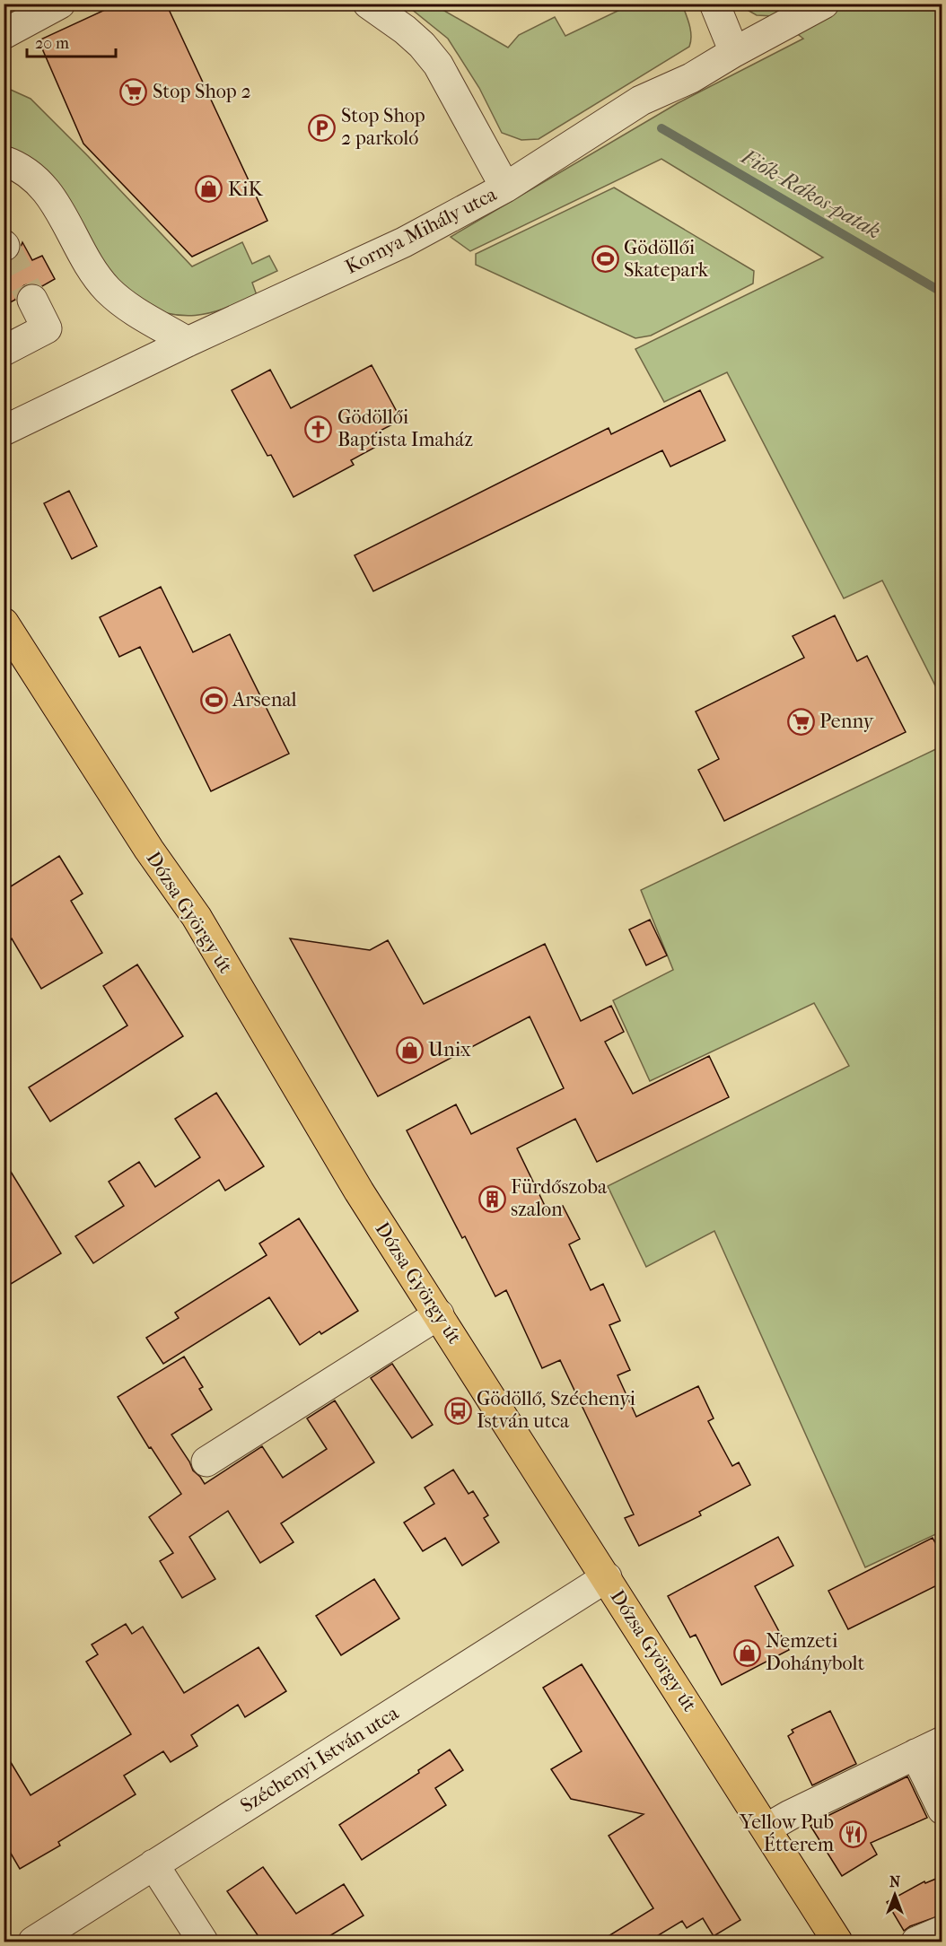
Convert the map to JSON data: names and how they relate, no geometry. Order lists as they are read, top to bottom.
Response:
{
  "streets": {
    "main road": ["Dózsa György út"],
    "street": ["Kornya Mihály utca", "Széchenyi István utca"]
  },
  "crossings": [
    ["Dózsa György út", "Széchenyi István utca"]
  ],
  "water": ["Fiók-Rákos-patak"],
  "places": {
    "supermarket": ["Stop Shop 2", "Penny"],
    "parking": ["Stop Shop 2 parkoló"],
    "shop": ["KiK", "Unix", "Nemzeti Dohánybolt"],
    "sports": ["Gödöllői Skatepark", "Arsenal"],
    "church": ["Gödöllői Baptista Imaház"],
    "building": ["Fürdőszoba szalon"],
    "bus stop": ["Gödöllő, Széchenyi István utca"],
    "restaurant": ["Yellow Pub Étterem"]
  },
  "scale_bar": "20 m",
  "north": "top"
}
